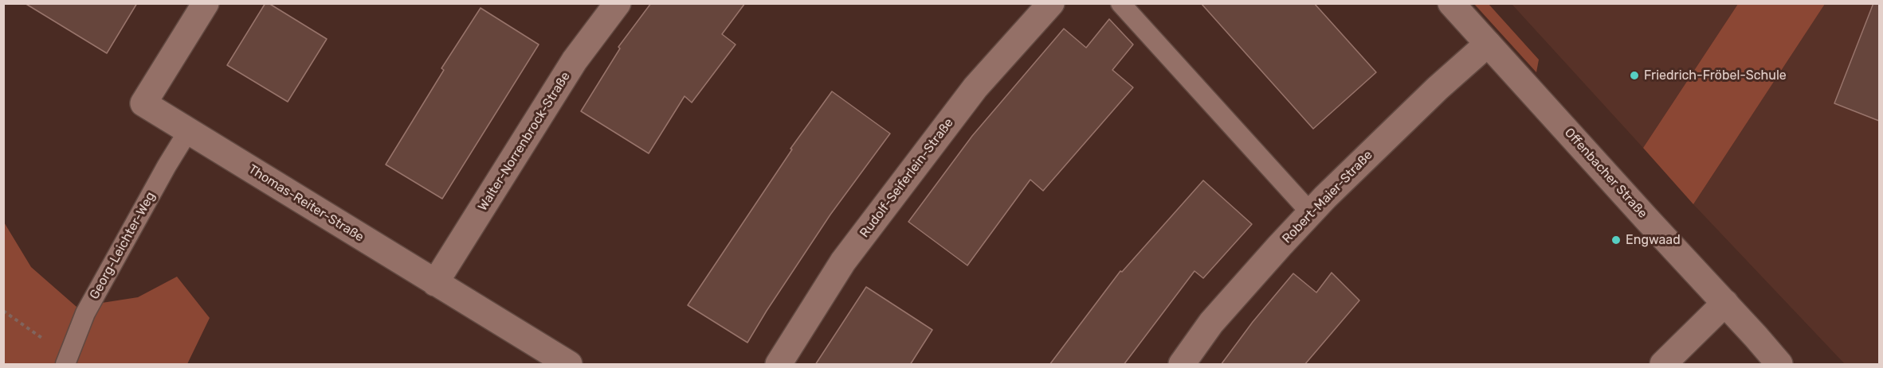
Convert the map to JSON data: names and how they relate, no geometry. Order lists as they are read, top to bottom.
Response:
{
  "streets": {
    "street": [
      "Walter-Norrenbrock-Straße",
      "Offenbacher Straße",
      "Rudolf-Seiferlein-Straße",
      "Robert-Maier-Straße",
      "Thomas-Reiter-Straße"
    ],
    "lane": ["Georg-Leichter-Weg"]
  },
  "crossings": [
    ["Walter-Norrenbrock-Straße", "Thomas-Reiter-Straße"],
    ["Offenbacher Straße", "Robert-Maier-Straße"],
    ["Thomas-Reiter-Straße", "Georg-Leichter-Weg"]
  ],
  "places": ["Friedrich-Fröbel-Schule", "Engwaad"]
}
